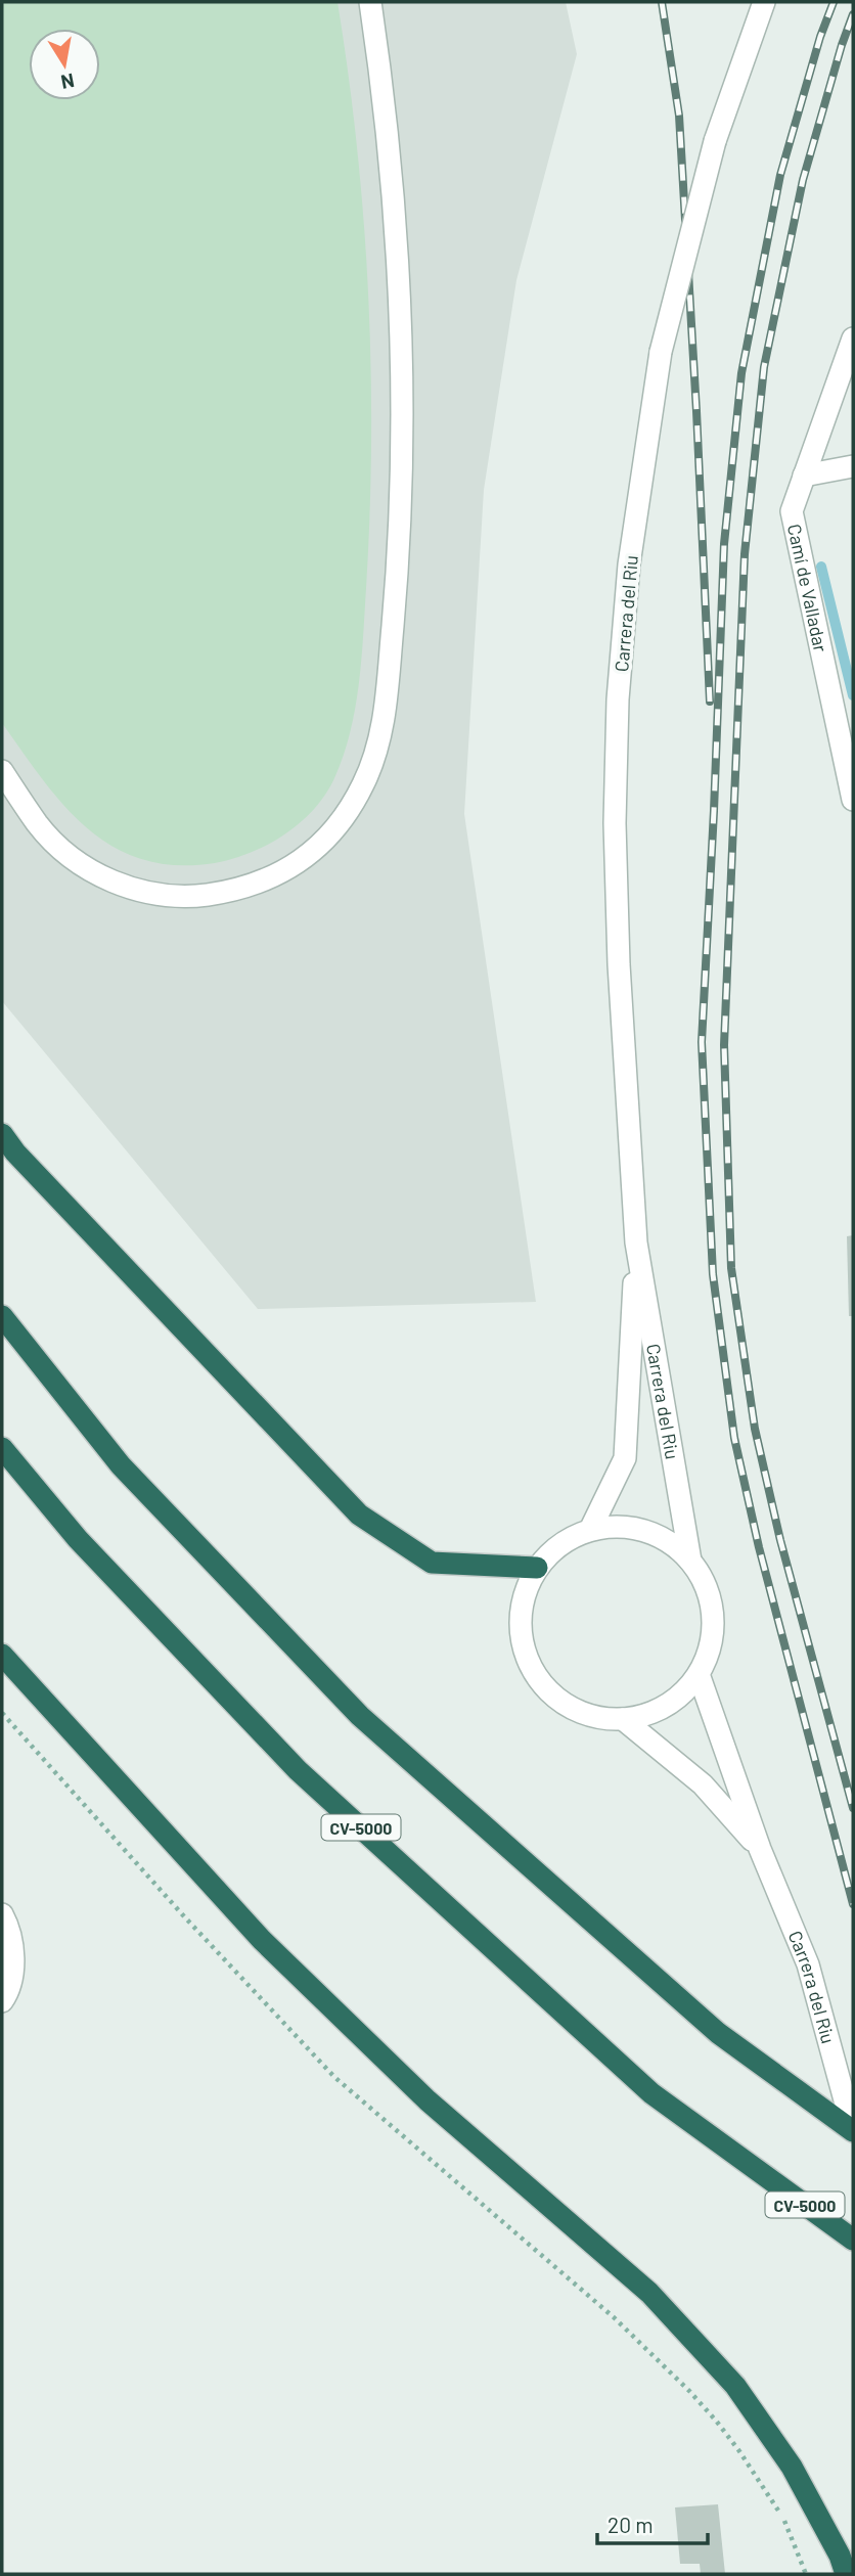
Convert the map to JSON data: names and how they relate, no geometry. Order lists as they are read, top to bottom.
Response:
{
  "streets": {
    "highway": ["CV-5000"],
    "street": ["Camí de Valladar", "Carrera del Riu"]
  },
  "scale_bar": "20 m",
  "north": "bottom"
}
